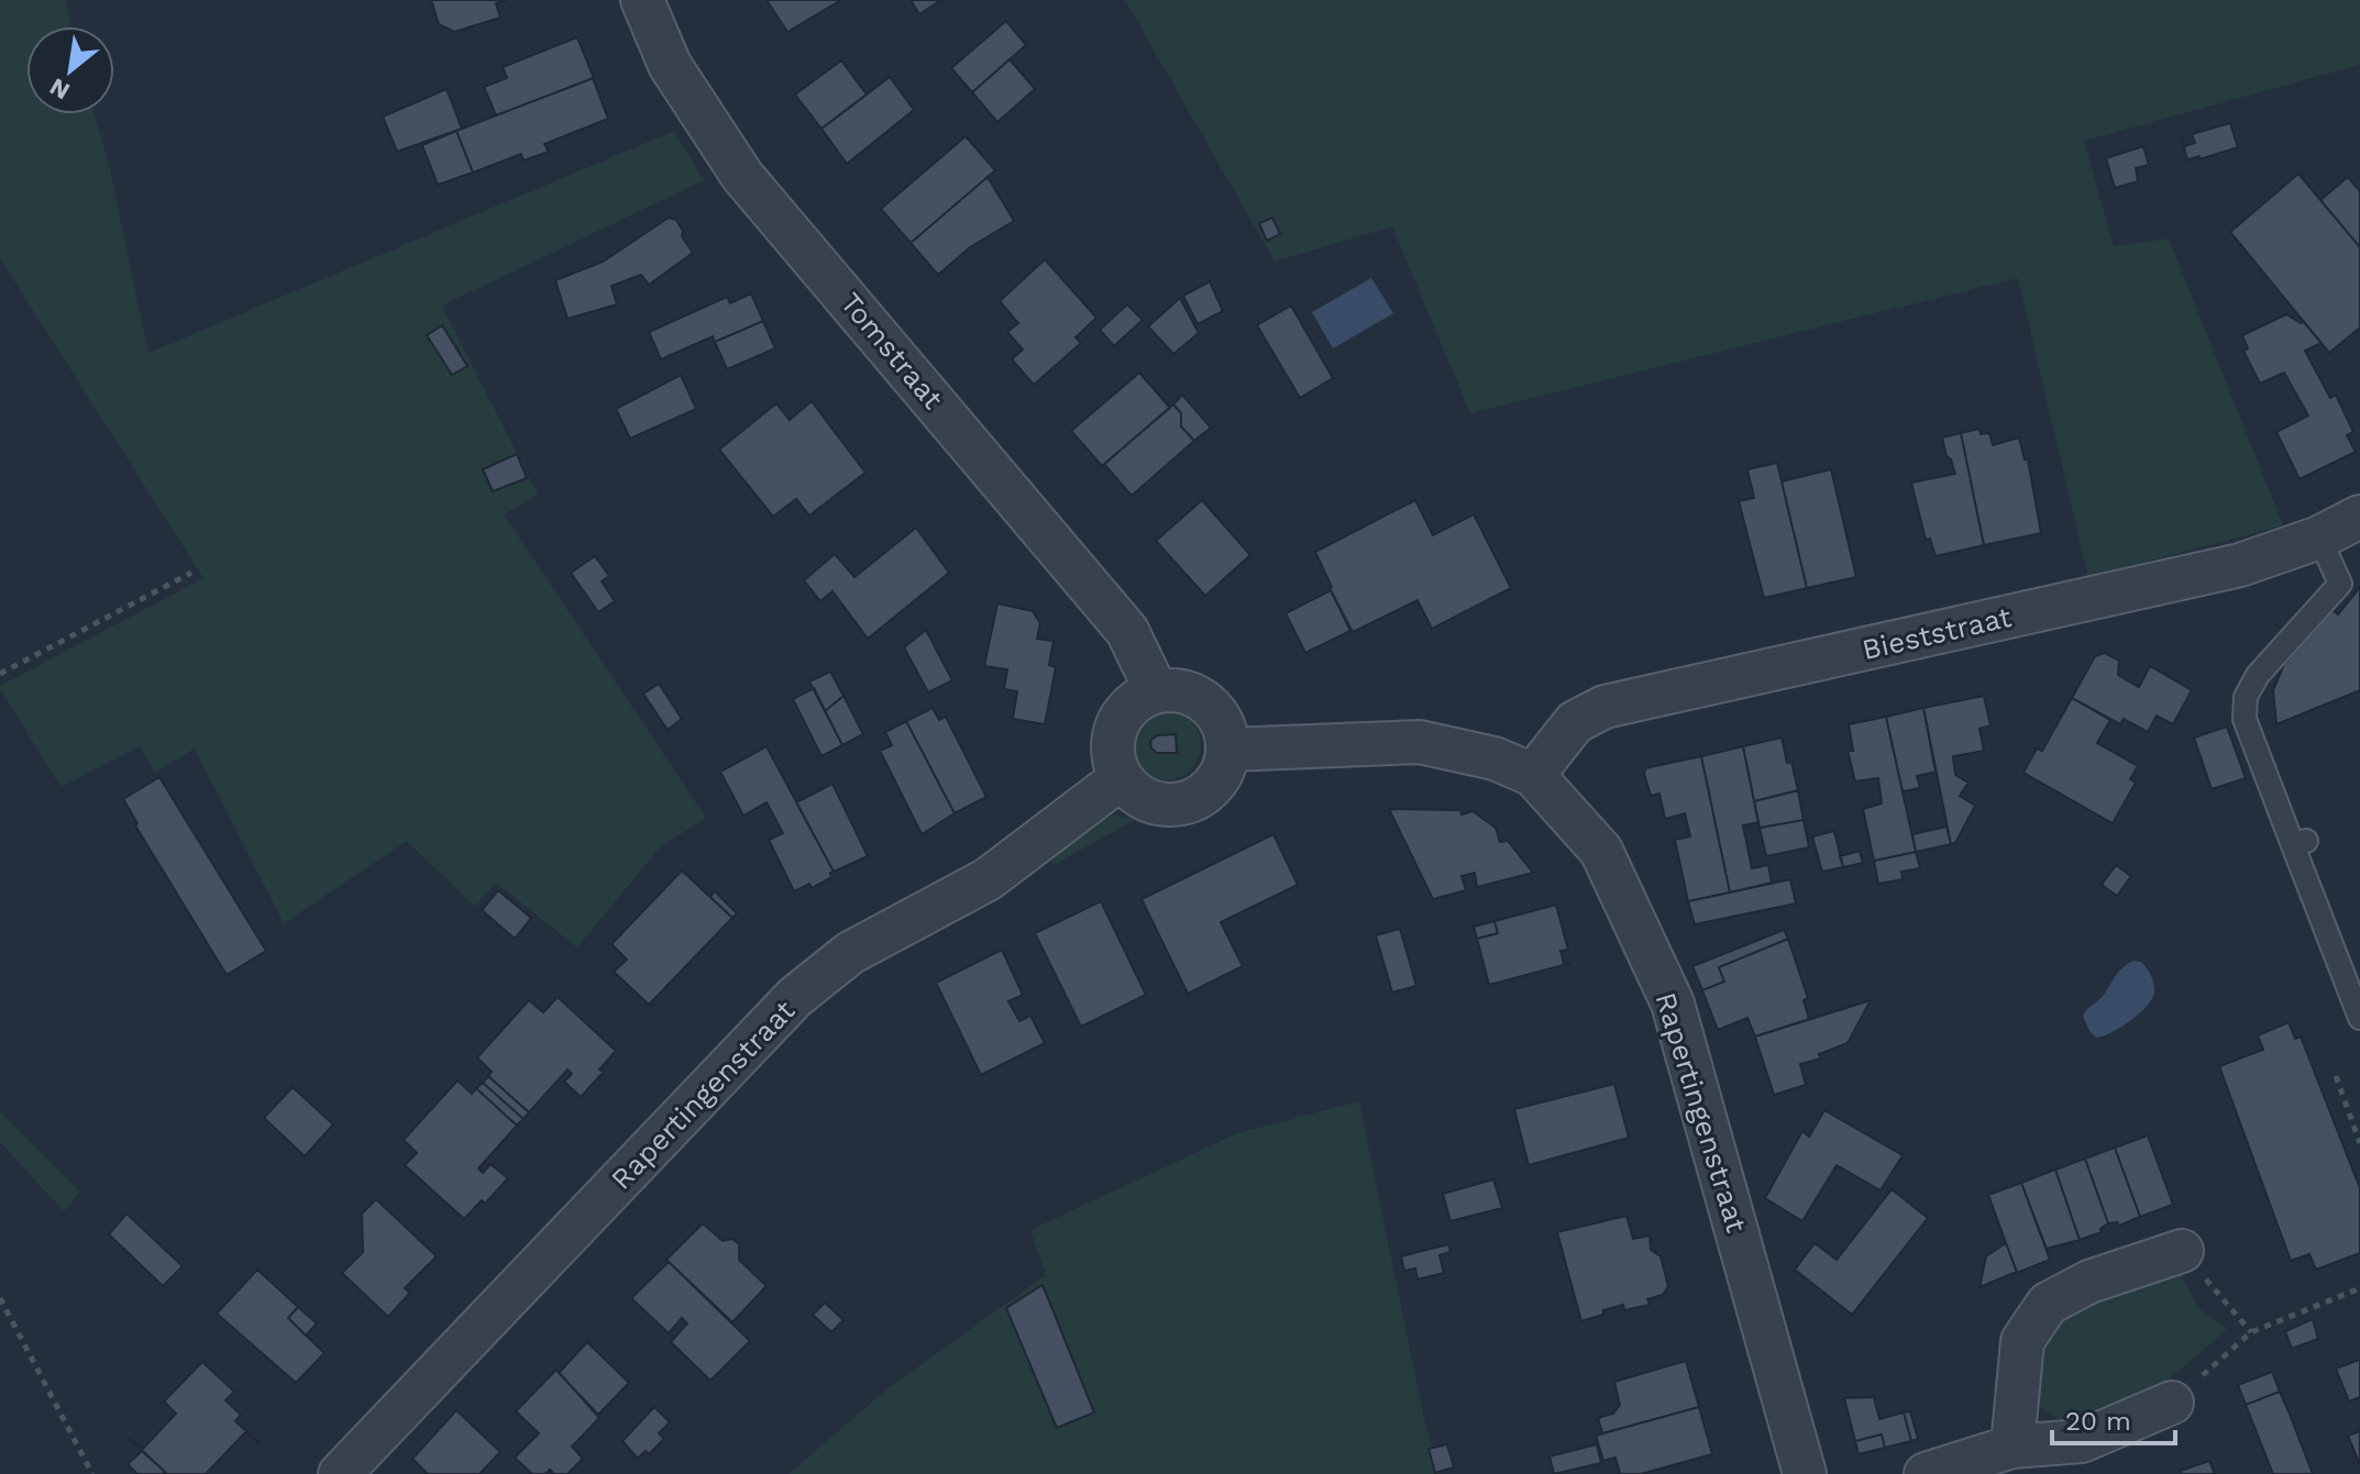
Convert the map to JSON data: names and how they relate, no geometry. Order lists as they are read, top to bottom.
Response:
{
  "streets": {
    "street": ["Tomstraat", "Bieststraat", "Rapertingenstraat"]
  },
  "crossings": [
    ["Tomstraat", "Rapertingenstraat"],
    ["Bieststraat", "Rapertingenstraat"]
  ],
  "scale_bar": "20 m",
  "north": "bottom left"
}
